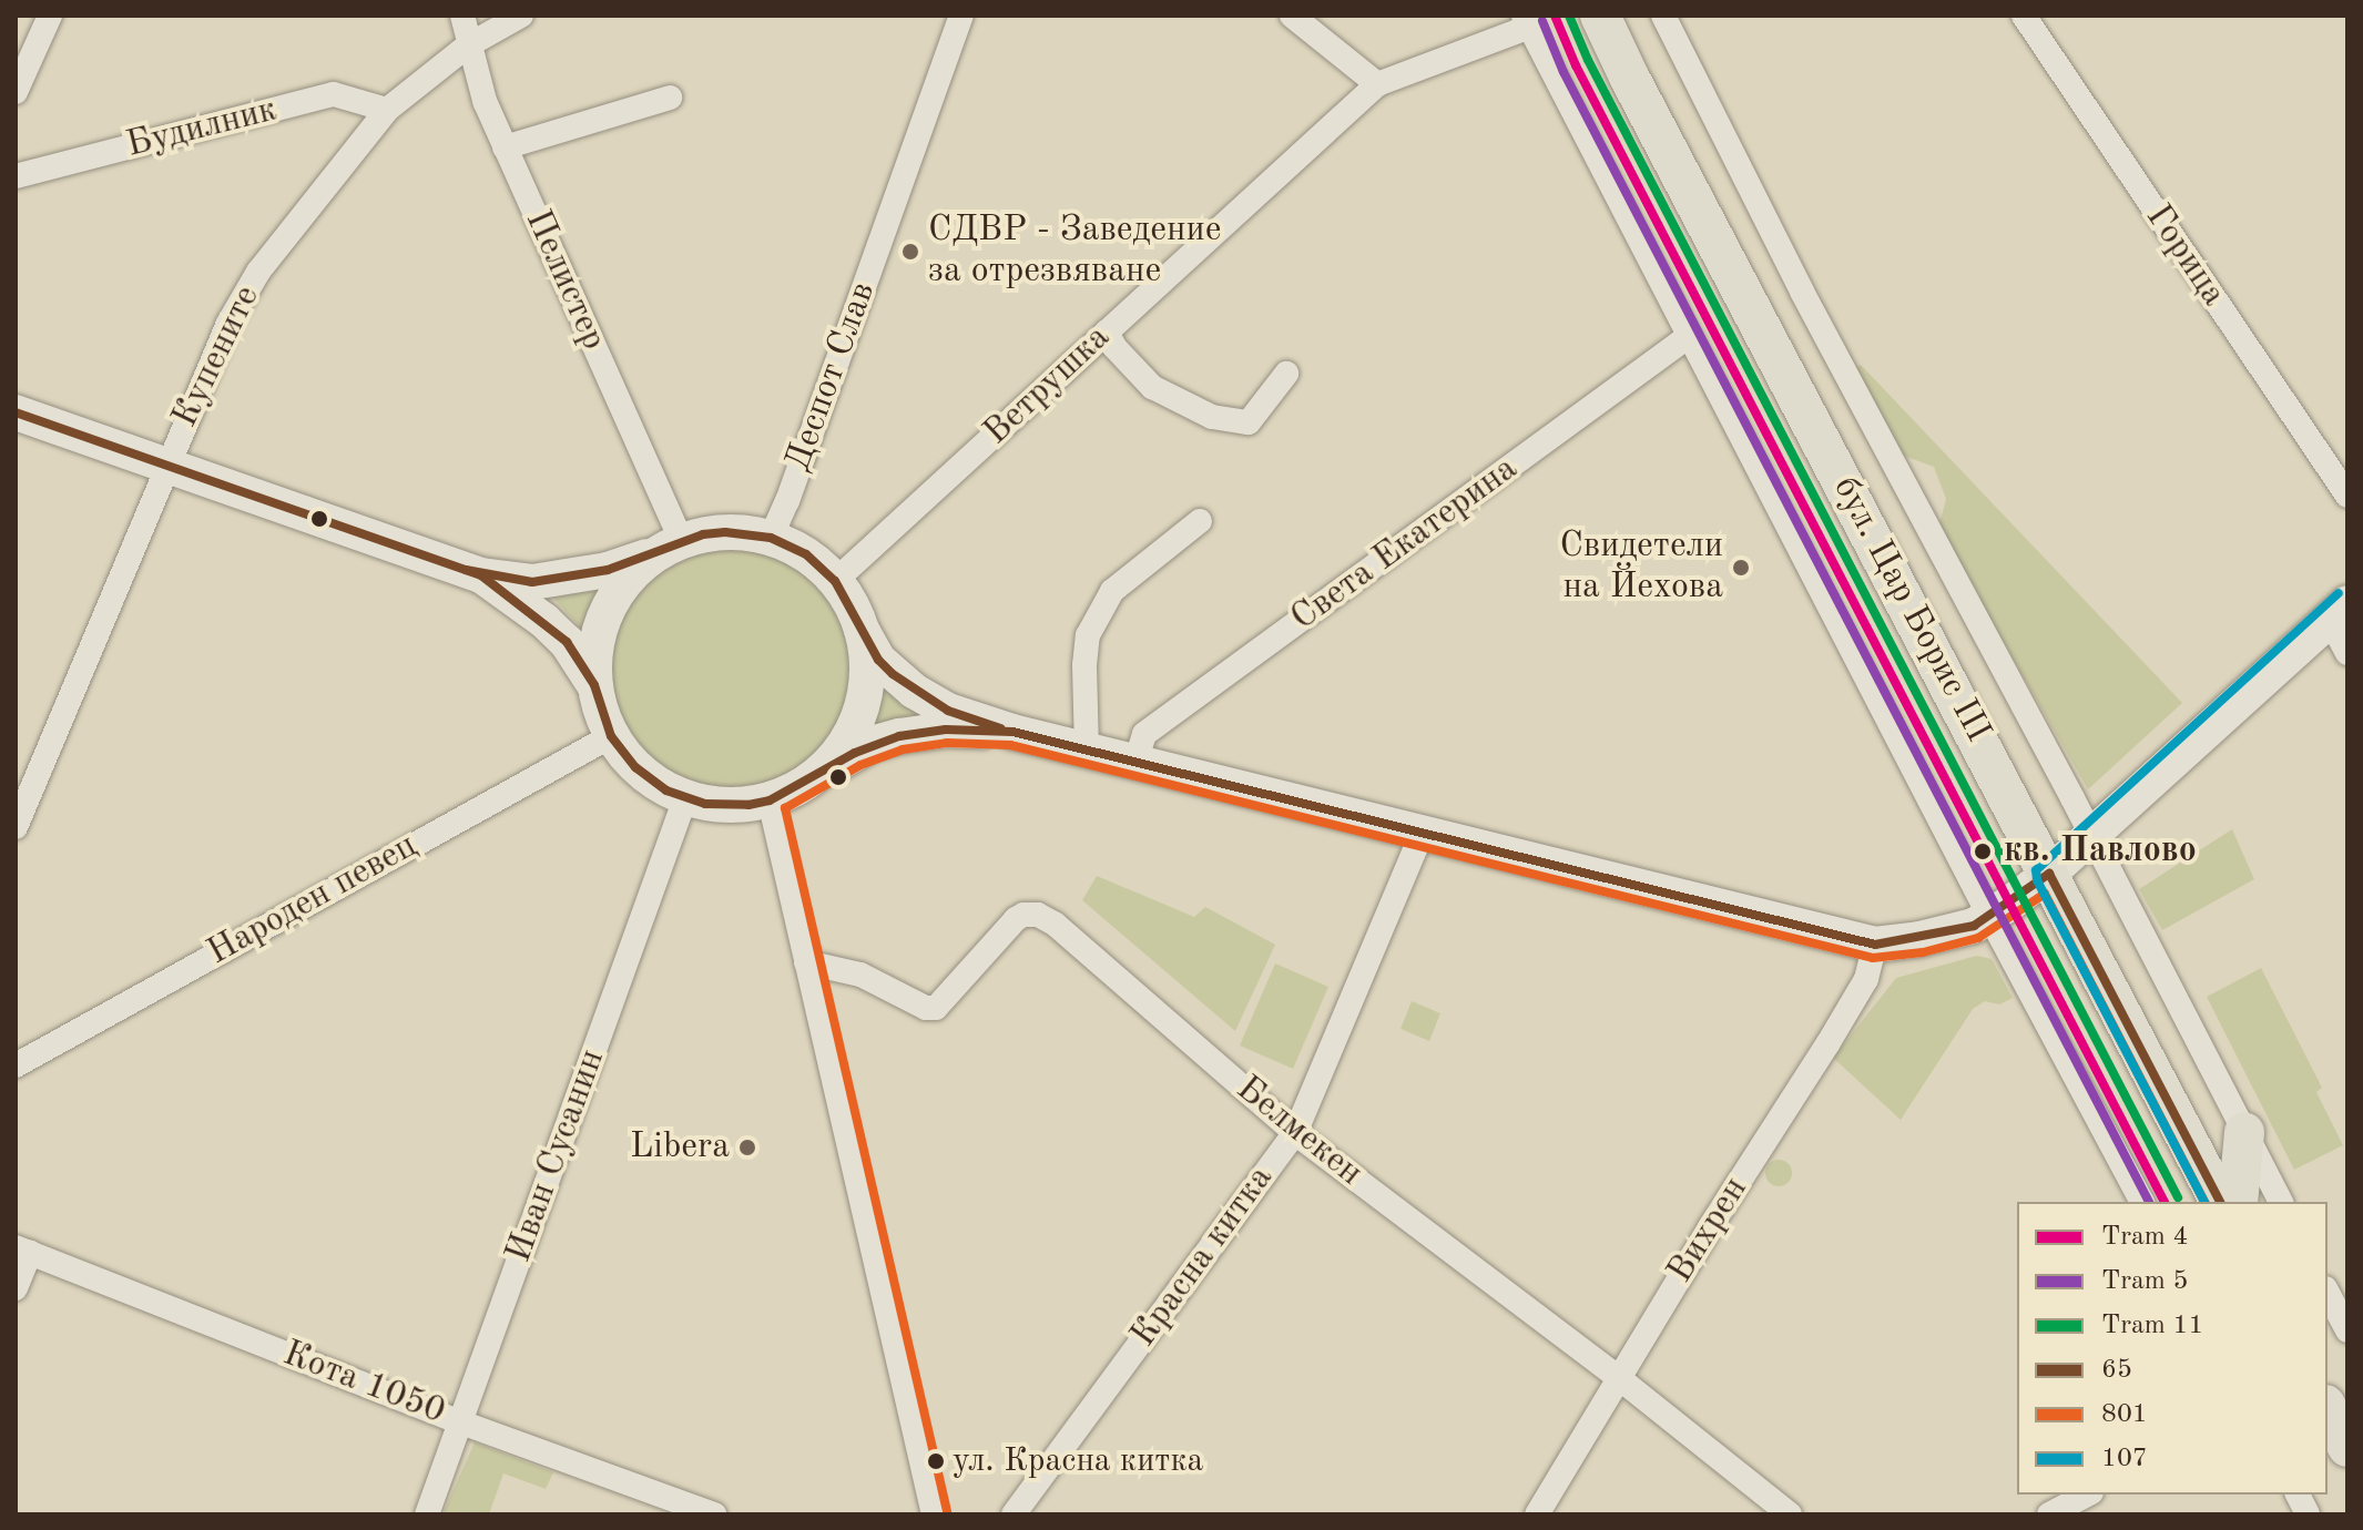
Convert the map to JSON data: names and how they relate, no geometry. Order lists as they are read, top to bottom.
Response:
{
  "streets": {
    "main road": ["бул. Цар Борис III"],
    "street": [
      "Будилник",
      "Горица",
      "Пелистер",
      "Купените",
      "Деспот Слав",
      "Ветрушка",
      "Света Екатерина",
      "Народен певец",
      "Белмекен",
      "Иван Сусанин",
      "Вихрен",
      "Красна китка",
      "Кота 1050"
    ]
  },
  "crossings": [
    ["Будилник", "Купените"],
    ["Пелистер", "Купените"],
    ["Пелистер", "Деспот Слав"],
    ["Пелистер", "Ветрушка"],
    ["Пелистер", "Народен певец"],
    ["Пелистер", "Иван Сусанин"],
    ["Деспот Слав", "Ветрушка"],
    ["Деспот Слав", "Народен певец"],
    ["Деспот Слав", "Иван Сусанин"],
    ["Ветрушка", "бул. Цар Борис III"],
    ["Ветрушка", "Народен певец"],
    ["Ветрушка", "Иван Сусанин"],
    ["Света Екатерина", "бул. Цар Борис III"],
    ["Народен певец", "Иван Сусанин"],
    ["Белмекен", "Вихрен"],
    ["Белмекен", "Красна китка"],
    ["Иван Сусанин", "Кота 1050"]
  ],
  "places": [
    "СДВР - Заведение за отрезвяване",
    "Свидетели на Йехова",
    "кв. Павлово",
    "Libera",
    "ул. Красна китка"
  ],
  "lines": [
    "tram line 4",
    "tram line 11",
    "tram line 5",
    "transit line 65",
    "transit line 107",
    "transit line 801"
  ],
  "legend": [
    "Tram 4",
    "Tram 5",
    "Tram 11",
    "65",
    "801",
    "107"
  ]
}
